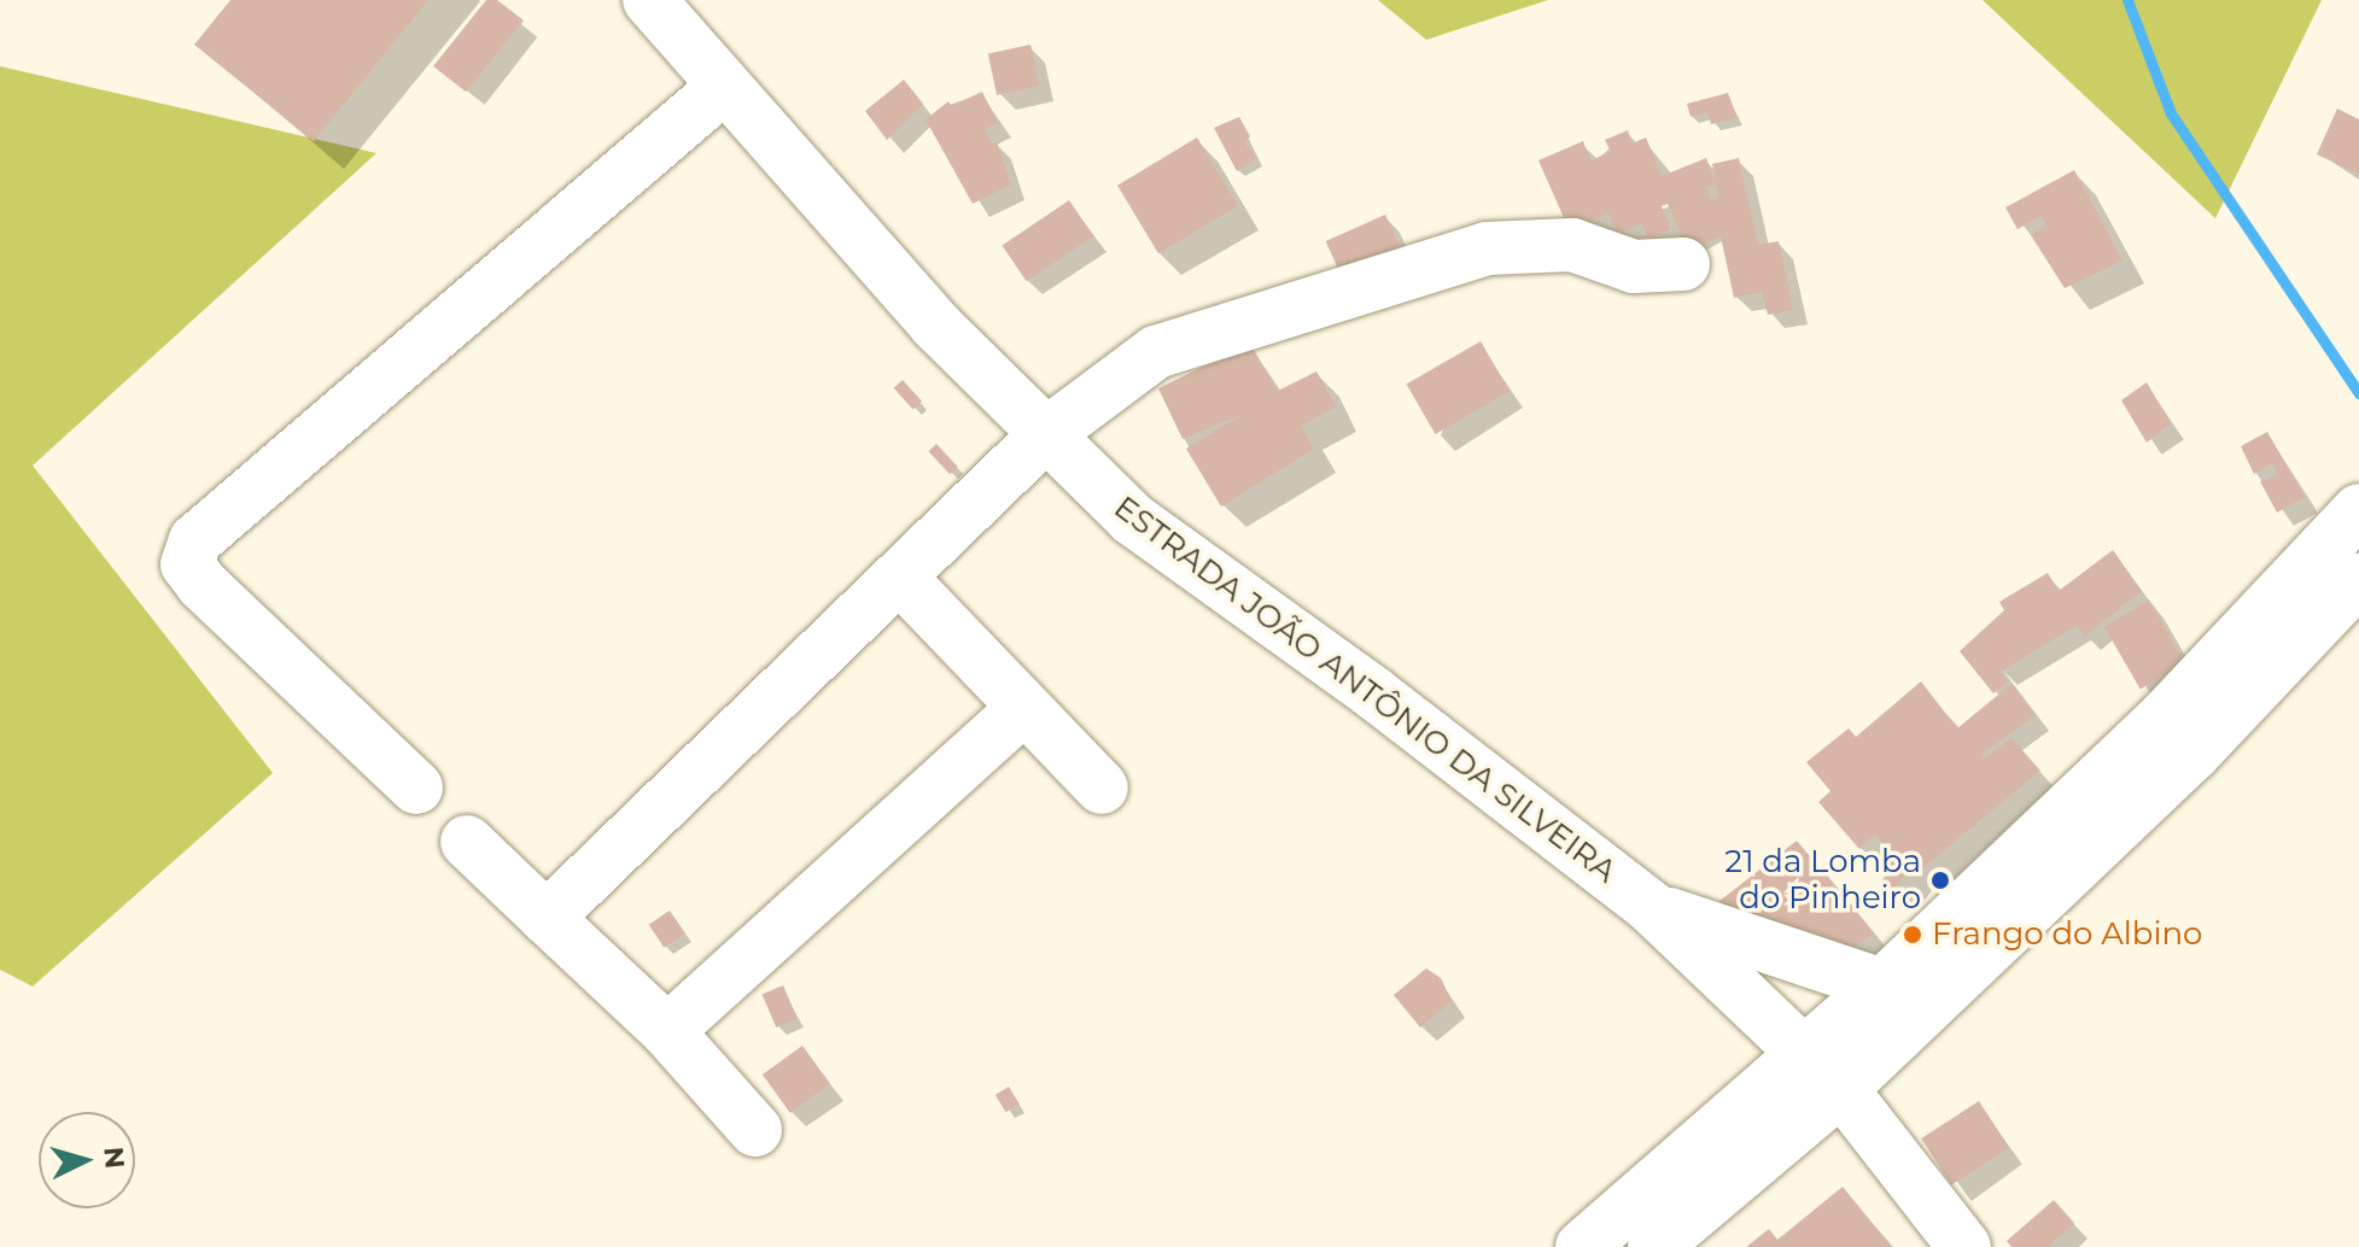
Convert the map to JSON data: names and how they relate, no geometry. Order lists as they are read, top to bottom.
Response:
{
  "streets": {
    "main road": ["ESTRADA JOÃO ANTÔNIO DA SILVEIRA"]
  },
  "places": ["21 da Lomba do Pinheiro", "Frango do Albino"],
  "north": "right"
}
